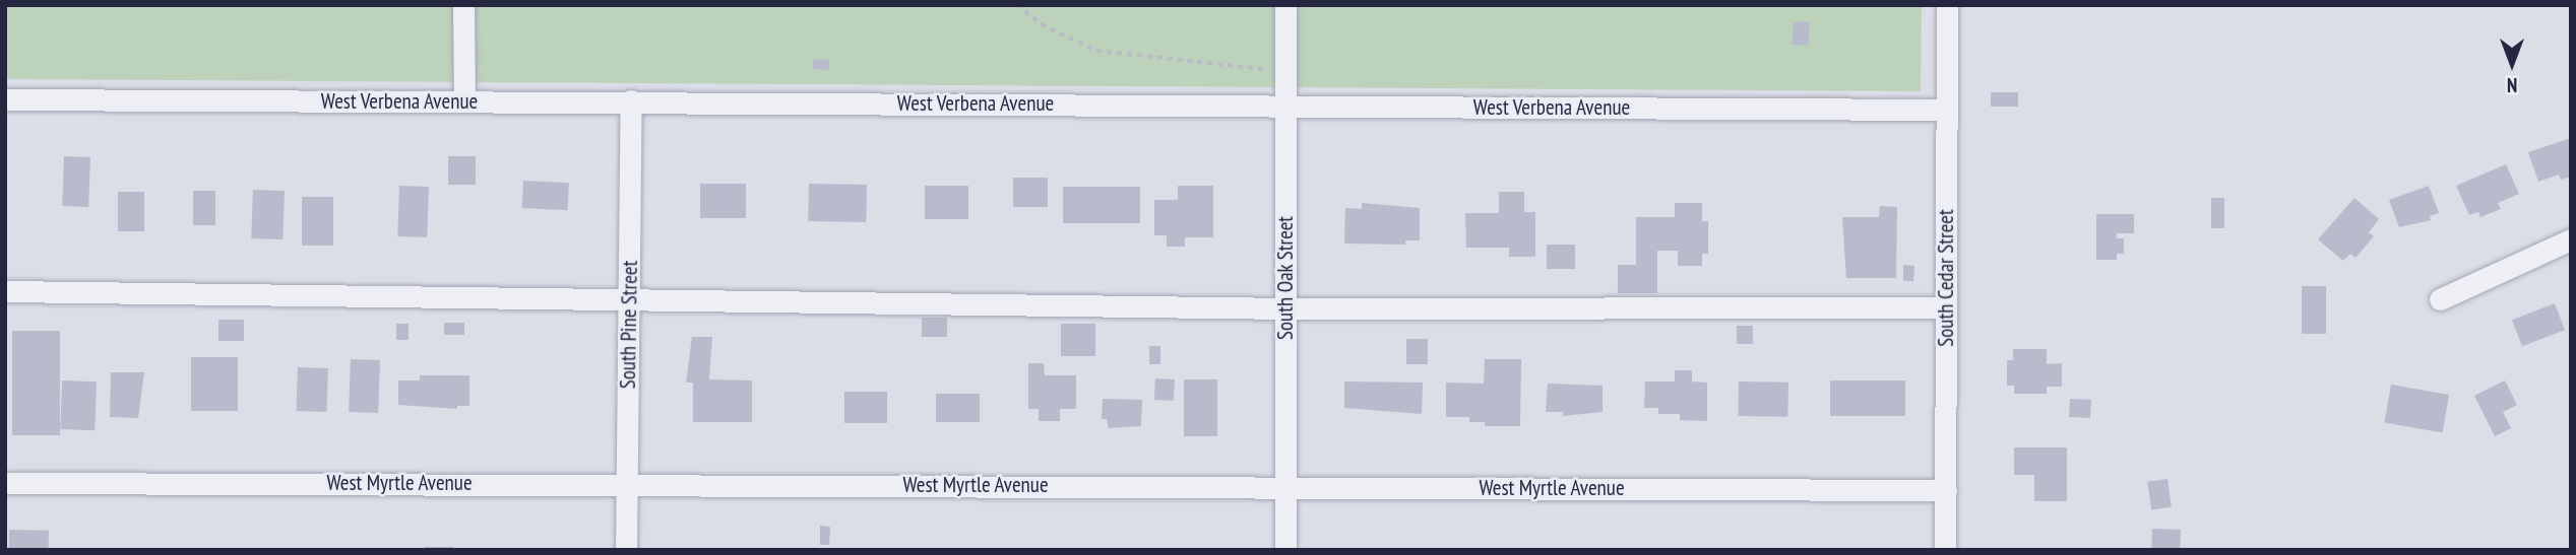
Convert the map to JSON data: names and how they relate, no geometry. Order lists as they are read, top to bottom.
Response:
{
  "streets": {
    "street": [
      "West Verbena Avenue",
      "South Oak Street",
      "South Cedar Street",
      "South Pine Street",
      "West Myrtle Avenue"
    ]
  },
  "crossings": [
    ["West Verbena Avenue", "South Oak Street"],
    ["West Verbena Avenue", "South Cedar Street"],
    ["West Verbena Avenue", "South Pine Street"],
    ["South Oak Street", "West Myrtle Avenue"],
    ["South Cedar Street", "West Myrtle Avenue"],
    ["South Pine Street", "West Myrtle Avenue"]
  ],
  "north": "bottom"
}
